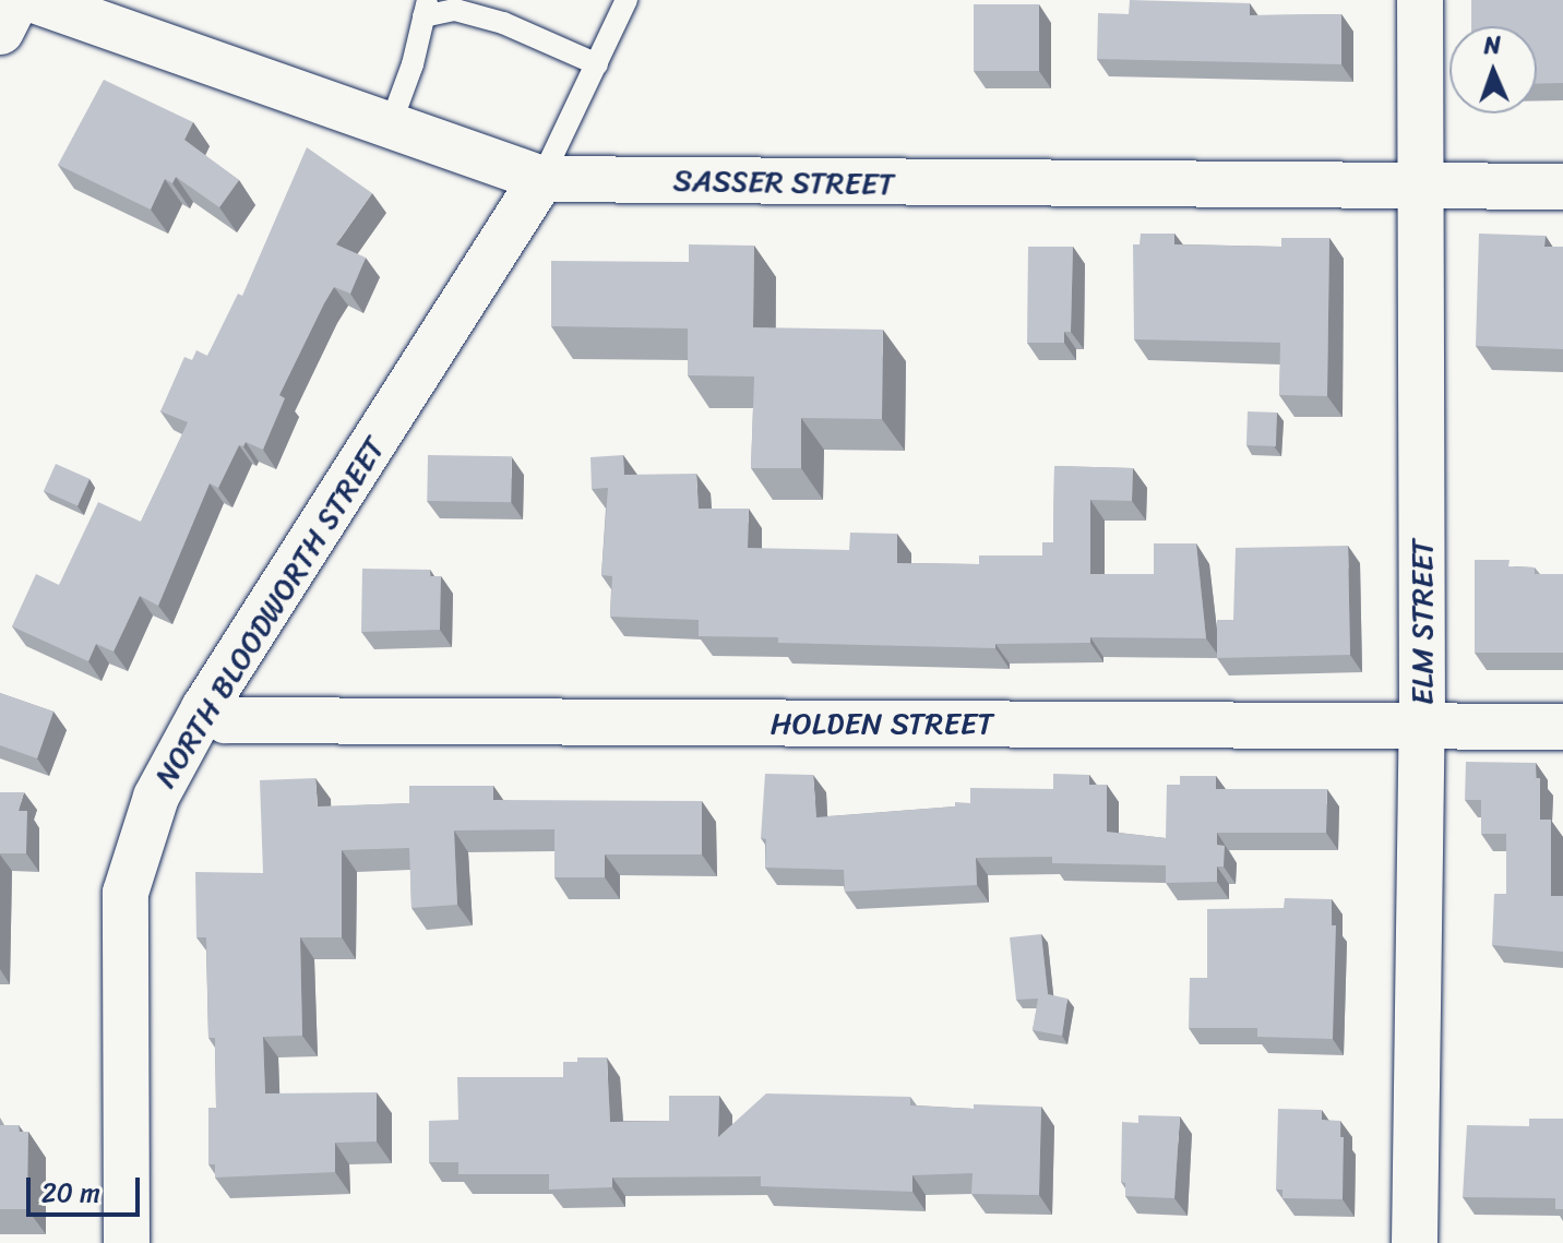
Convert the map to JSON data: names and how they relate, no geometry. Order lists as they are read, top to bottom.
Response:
{
  "streets": {
    "street": [
      "SASSER STREET",
      "NORTH BLOODWORTH STREET",
      "ELM STREET",
      "HOLDEN STREET"
    ]
  },
  "crossings": [
    ["SASSER STREET", "NORTH BLOODWORTH STREET"],
    ["SASSER STREET", "ELM STREET"],
    ["NORTH BLOODWORTH STREET", "HOLDEN STREET"],
    ["ELM STREET", "HOLDEN STREET"]
  ],
  "scale_bar": "20 m",
  "north": "top"
}
